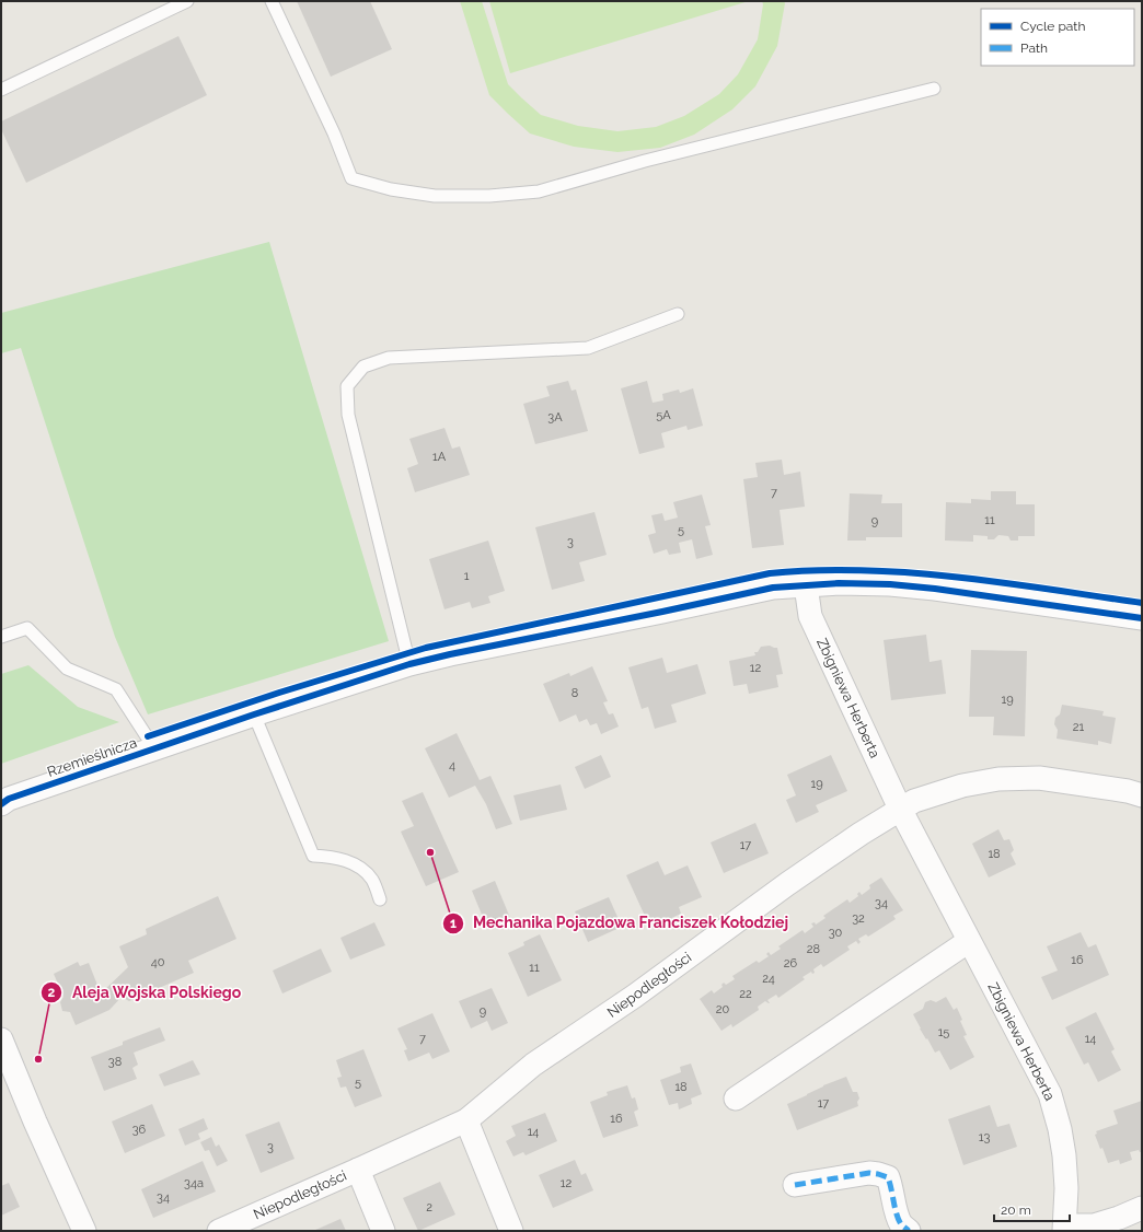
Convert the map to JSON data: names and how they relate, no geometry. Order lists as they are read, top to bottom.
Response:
{
  "streets": {
    "street": ["Zbigniewa Herberta", "Rzemieślnicza", "Niepodległości"]
  },
  "crossings": [
    ["Zbigniewa Herberta", "Rzemieślnicza"],
    ["Zbigniewa Herberta", "Niepodległości"]
  ],
  "places": ["Mechanika Pojazdowa Franciszek Kołodziej", "Aleja Wojska Polskiego"],
  "house_numbers": [
    "5A",
    "3A",
    "1A",
    "7",
    "11",
    "9",
    "5",
    "3",
    "1",
    "12",
    "8",
    "19",
    "21",
    "4",
    "19",
    "17",
    "18",
    "34",
    "32",
    "30",
    "28",
    "16",
    "40",
    "26",
    "11",
    "24",
    "22",
    "20",
    "9",
    "15",
    "7",
    "14",
    "38",
    "5",
    "18",
    "17",
    "16",
    "36",
    "14",
    "13",
    "3",
    "34a",
    "12",
    "34",
    "2"
  ],
  "legend": ["Cycle path", "Path"],
  "scale_bar": "20 m"
}
